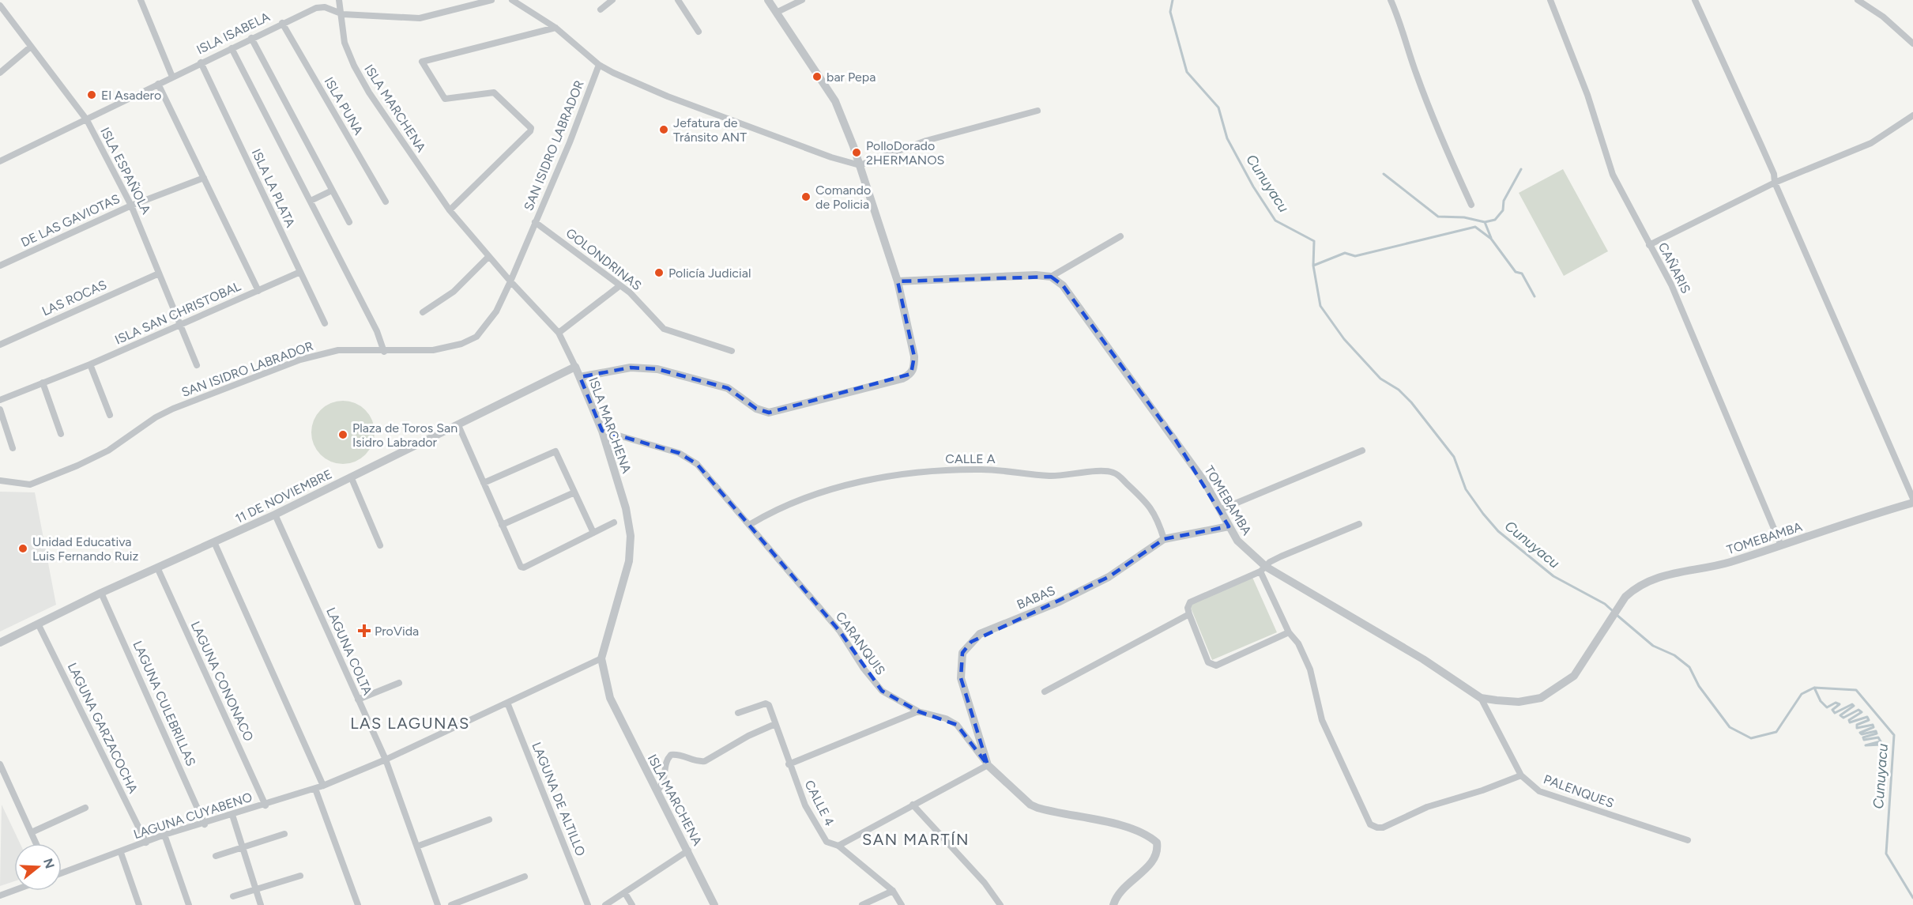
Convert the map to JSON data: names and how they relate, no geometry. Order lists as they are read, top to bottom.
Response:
{
  "streets": {
    "street": [
      "ISLA ISABELA",
      "ISLA PUNA",
      "ISLA MARCHENA",
      "SAN ISIDRO LABRADOR",
      "ISLA ESPAÑOLA",
      "ISLA LA PLATA",
      "DE LAS GAVIOTAS",
      "GOLONDRINAS",
      "CAÑARIS",
      "LAS ROCAS",
      "ISLA SAN CHRISTOBAL",
      "CALLE A",
      "11 DE NOVIEMBRE",
      "TOMEBAMBA",
      "BABAS",
      "CARANQUIS",
      "LAGUNA COLTA",
      "LAGUNA CONONACO",
      "LAGUNA CULEBRILLAS",
      "LAGUNA GARZACOCHA",
      "PALENQUES",
      "LAGUNA DE ALTILLO",
      "CALLE 4",
      "LAGUNA CUYABENO"
    ]
  },
  "crossings": [
    ["ISLA ISABELA", "ISLA PUNA"],
    ["ISLA ISABELA", "ISLA MARCHENA"],
    ["ISLA ISABELA", "ISLA ESPAÑOLA"],
    ["ISLA ISABELA", "ISLA LA PLATA"],
    ["ISLA ISABELA", "ISLA SAN CHRISTOBAL"],
    ["ISLA MARCHENA", "SAN ISIDRO LABRADOR"],
    ["ISLA MARCHENA", "11 DE NOVIEMBRE"],
    ["ISLA MARCHENA", "CARANQUIS"],
    ["ISLA MARCHENA", "LAGUNA CUYABENO"],
    ["SAN ISIDRO LABRADOR", "GOLONDRINAS"],
    ["ISLA ESPAÑOLA", "DE LAS GAVIOTAS"],
    ["ISLA ESPAÑOLA", "LAS ROCAS"],
    ["ISLA ESPAÑOLA", "ISLA SAN CHRISTOBAL"],
    ["DE LAS GAVIOTAS", "ISLA SAN CHRISTOBAL"],
    ["CAÑARIS", "TOMEBAMBA"],
    ["CALLE A", "BABAS"],
    ["CALLE A", "CARANQUIS"],
    ["11 DE NOVIEMBRE", "LAGUNA COLTA"],
    ["11 DE NOVIEMBRE", "LAGUNA CONONACO"],
    ["11 DE NOVIEMBRE", "LAGUNA CULEBRILLAS"],
    ["11 DE NOVIEMBRE", "LAGUNA GARZACOCHA"],
    ["TOMEBAMBA", "BABAS"],
    ["TOMEBAMBA", "PALENQUES"],
    ["BABAS", "CARANQUIS"],
    ["LAGUNA COLTA", "LAGUNA CUYABENO"],
    ["LAGUNA CONONACO", "LAGUNA CUYABENO"],
    ["LAGUNA CULEBRILLAS", "LAGUNA CUYABENO"],
    ["LAGUNA GARZACOCHA", "LAGUNA CUYABENO"],
    ["LAGUNA DE ALTILLO", "LAGUNA CUYABENO"]
  ],
  "districts": ["LAS LAGUNAS", "SAN MARTÍN"],
  "water": ["Cunuyacu"],
  "places": {
    "other": [
      "bar Pepa",
      "El Asadero",
      "Jefatura de Tránsito ANT",
      "PolloDorado 2HERMANOS",
      "Comando de Policia",
      "Policía Judicial",
      "Plaza de Toros San Isidro Labrador",
      "Unidad Educativa Luis Fernando Ruiz"
    ],
    "health": ["ProVida"]
  },
  "north": "right"
}
